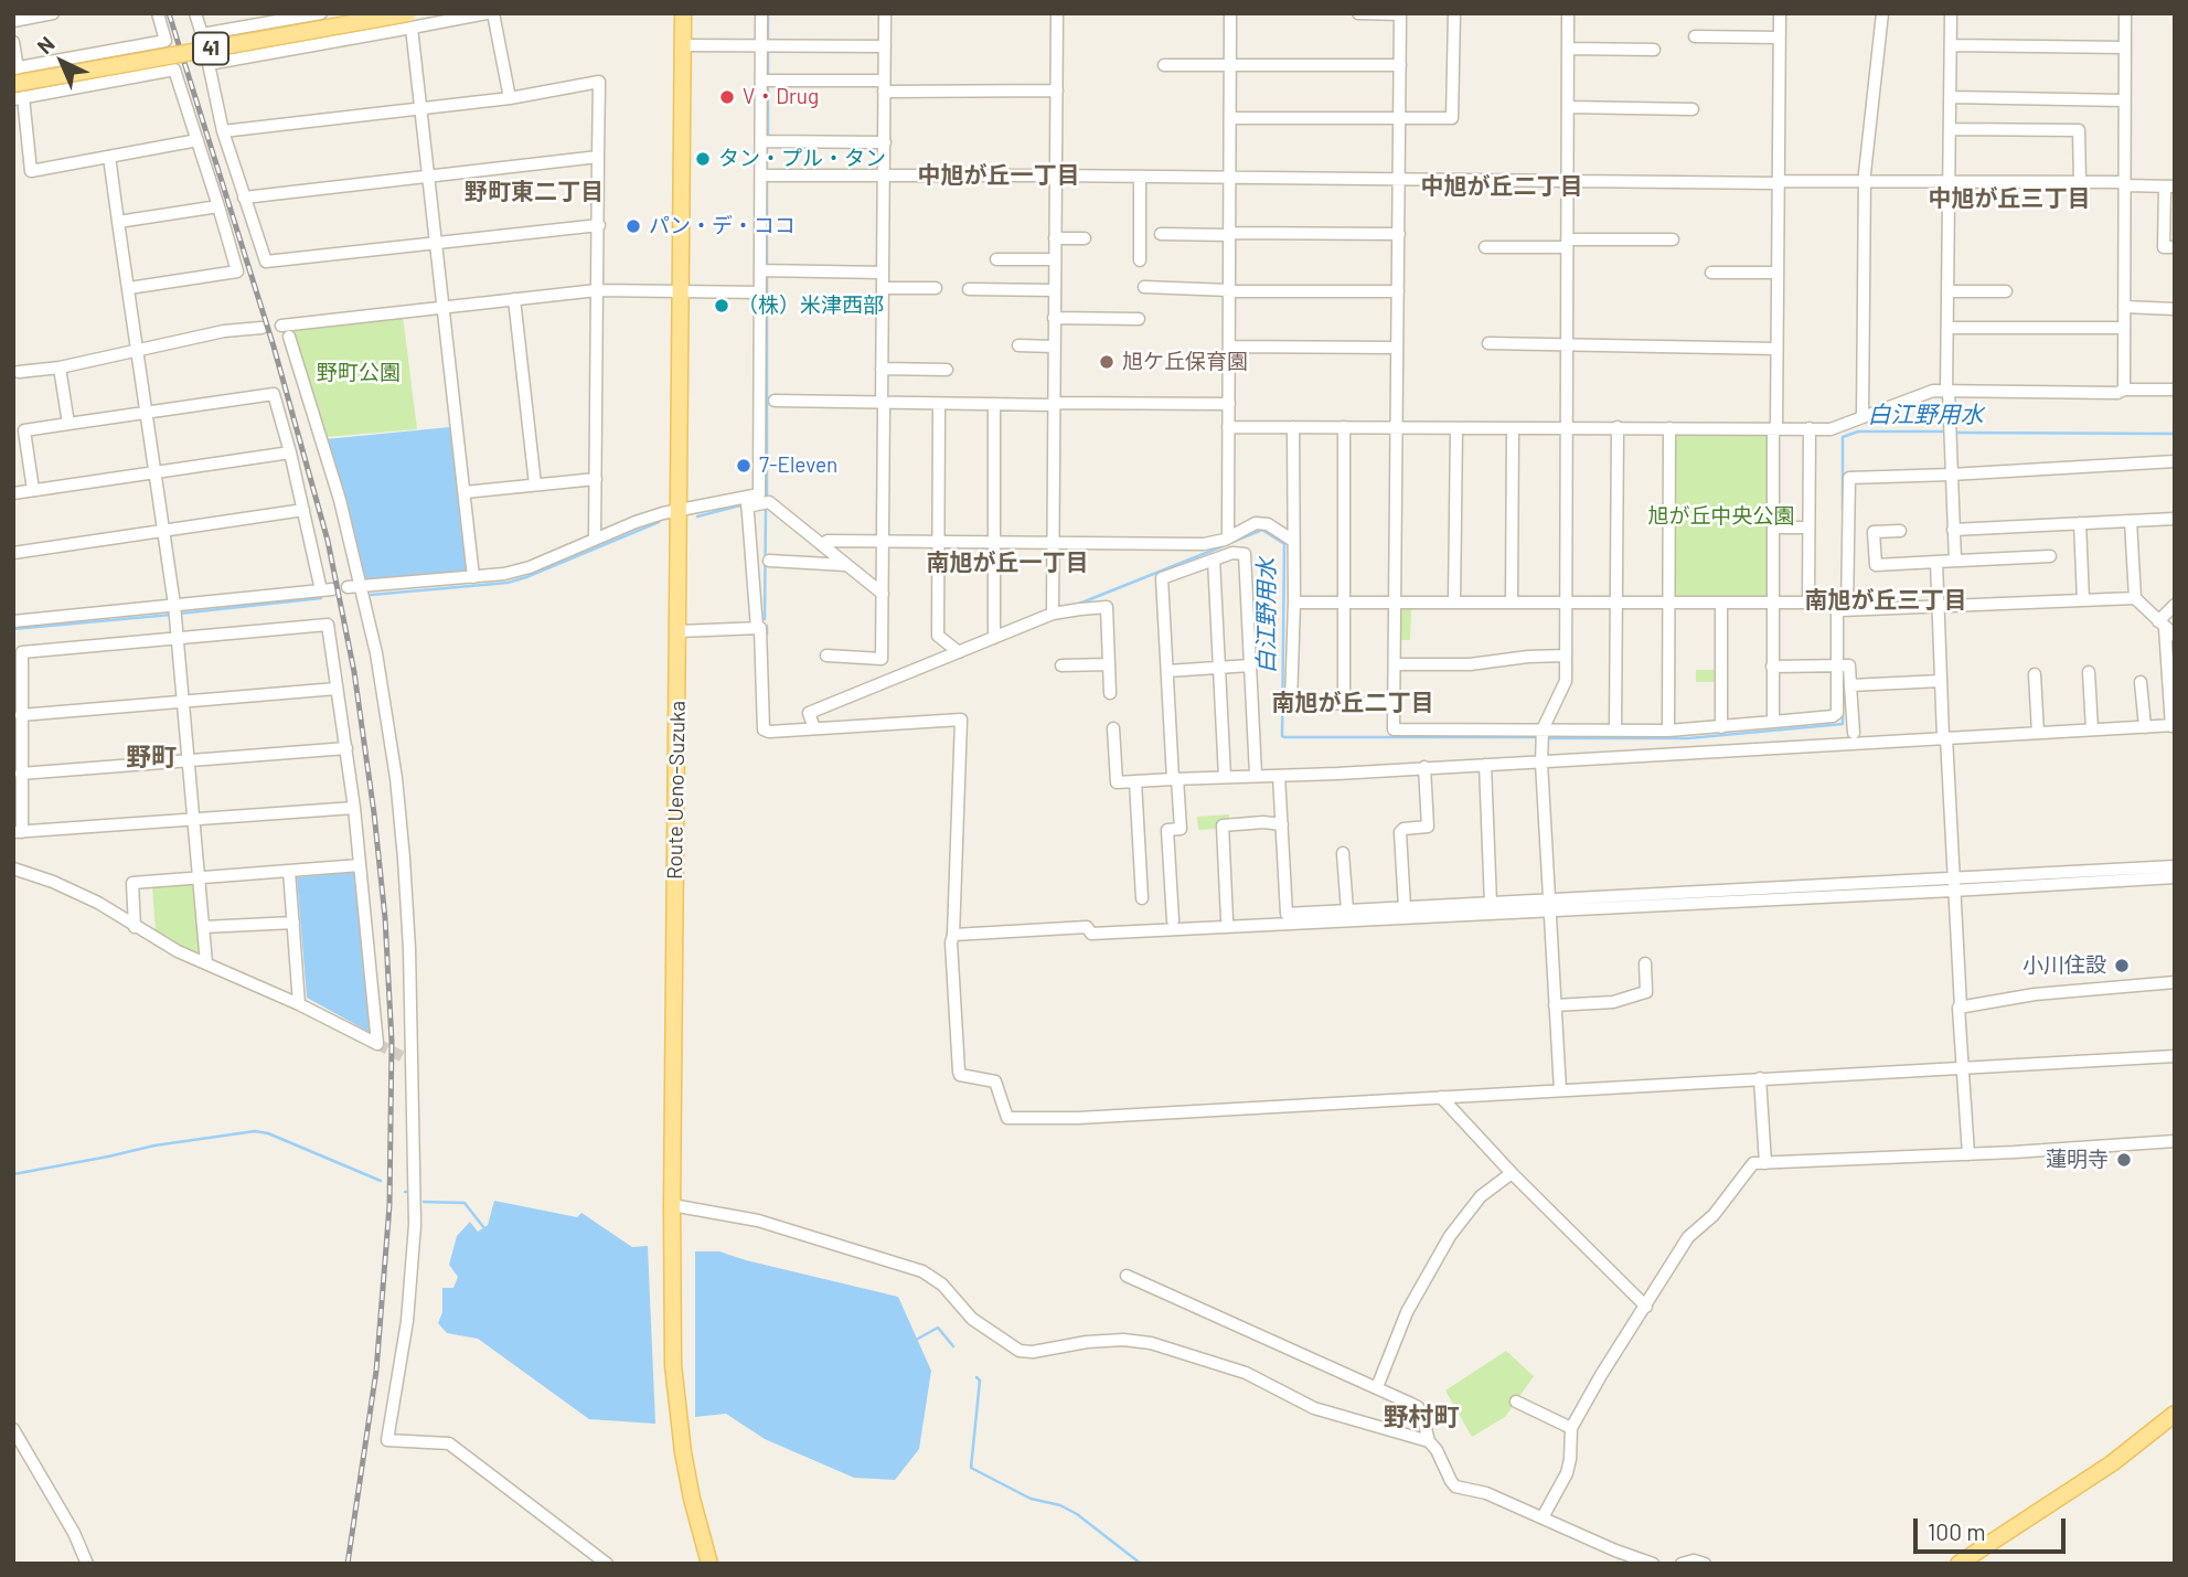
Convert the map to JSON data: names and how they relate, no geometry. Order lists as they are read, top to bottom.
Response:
{
  "streets": {
    "main road": ["41", "Route Ueno-Suzuka"]
  },
  "districts": [
    "中旭が丘一丁目",
    "中旭が丘二丁目",
    "野町東二丁目",
    "中旭が丘三丁目",
    "南旭が丘一丁目",
    "南旭が丘三丁目",
    "南旭が丘二丁目",
    "野町",
    "野村町"
  ],
  "water": ["白江野用水"],
  "parks": ["野町公園", "旭が丘中央公園"],
  "places": [
    "V・Drug",
    "タン・プル・タン",
    "パン・デ・ココ",
    "（株）米津西部",
    "旭ケ丘保育園",
    "7-Eleven",
    "小川住設",
    "蓮明寺"
  ],
  "scale_bar": "100 m",
  "north": "top left"
}
